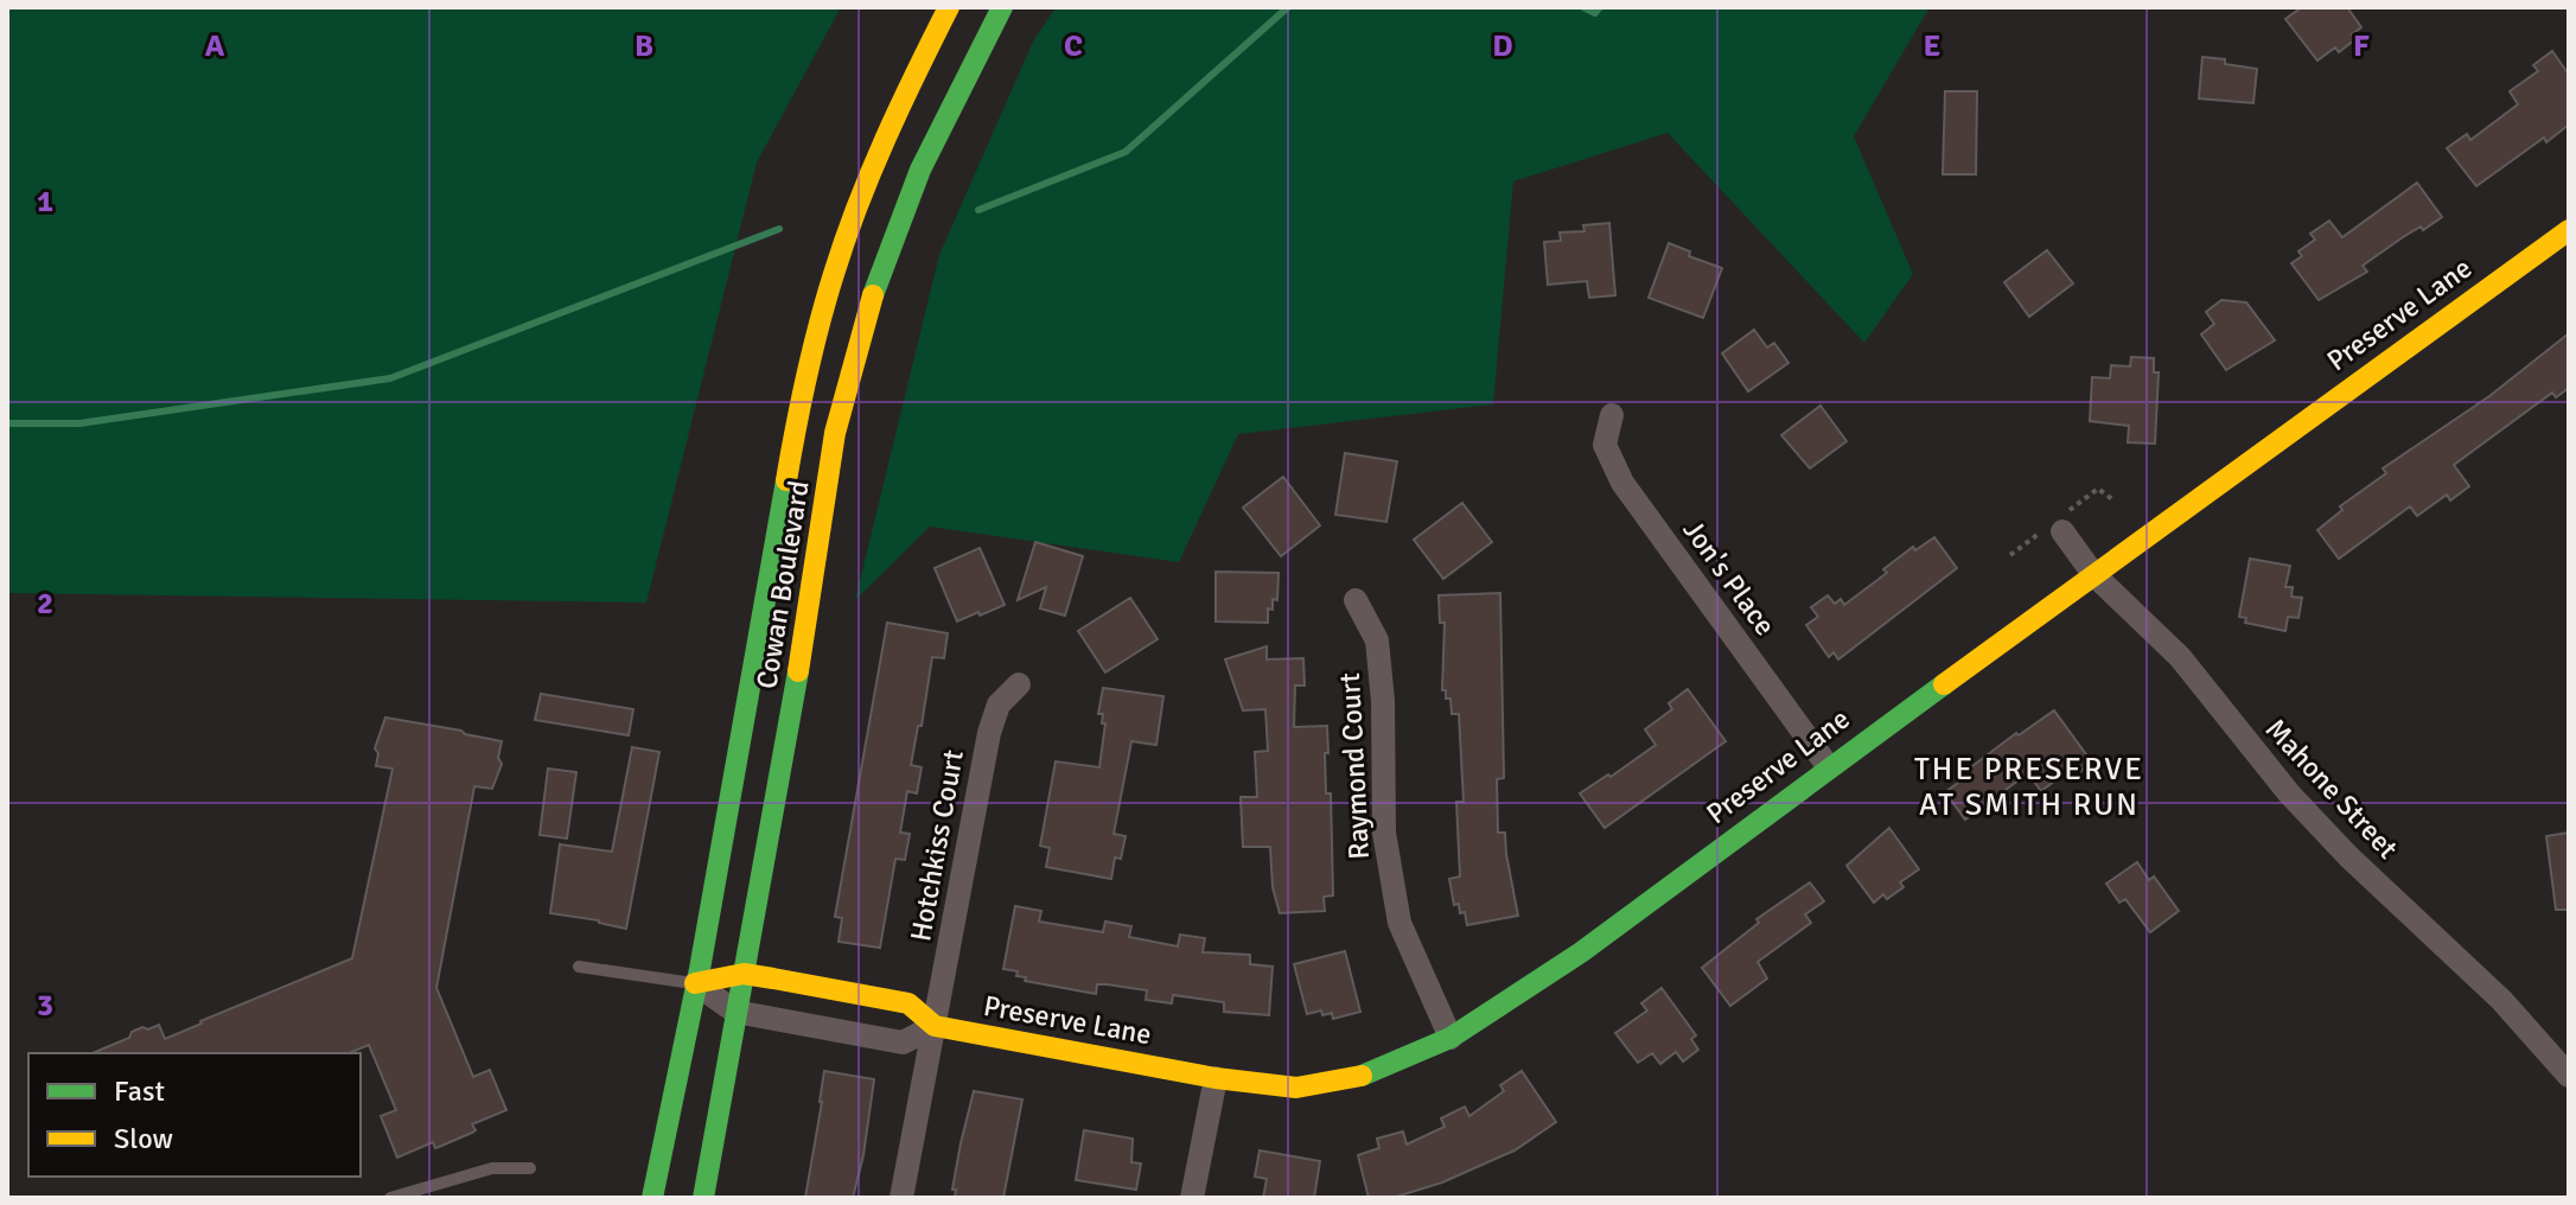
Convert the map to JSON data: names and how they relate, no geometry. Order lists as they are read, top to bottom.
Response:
{
  "streets": {
    "main road": ["Preserve Lane", "Cowan Boulevard"],
    "street": [
      "Jon's Place",
      "Raymond Court",
      "Mahone Street",
      "Hotchkiss Court"
    ]
  },
  "crossings": [
    ["Preserve Lane", "Jon's Place"],
    ["Preserve Lane", "Cowan Boulevard"],
    ["Preserve Lane", "Raymond Court"],
    ["Preserve Lane", "Mahone Street"],
    ["Preserve Lane", "Hotchkiss Court"]
  ],
  "districts": ["THE PRESERVE AT SMITH RUN"],
  "legend": ["Fast", "Slow"],
  "grid": {
    "columns": [
      "A",
      "B",
      "C",
      "D",
      "E",
      "F"
    ],
    "rows": ["1", "2", "3"]
  }
}
